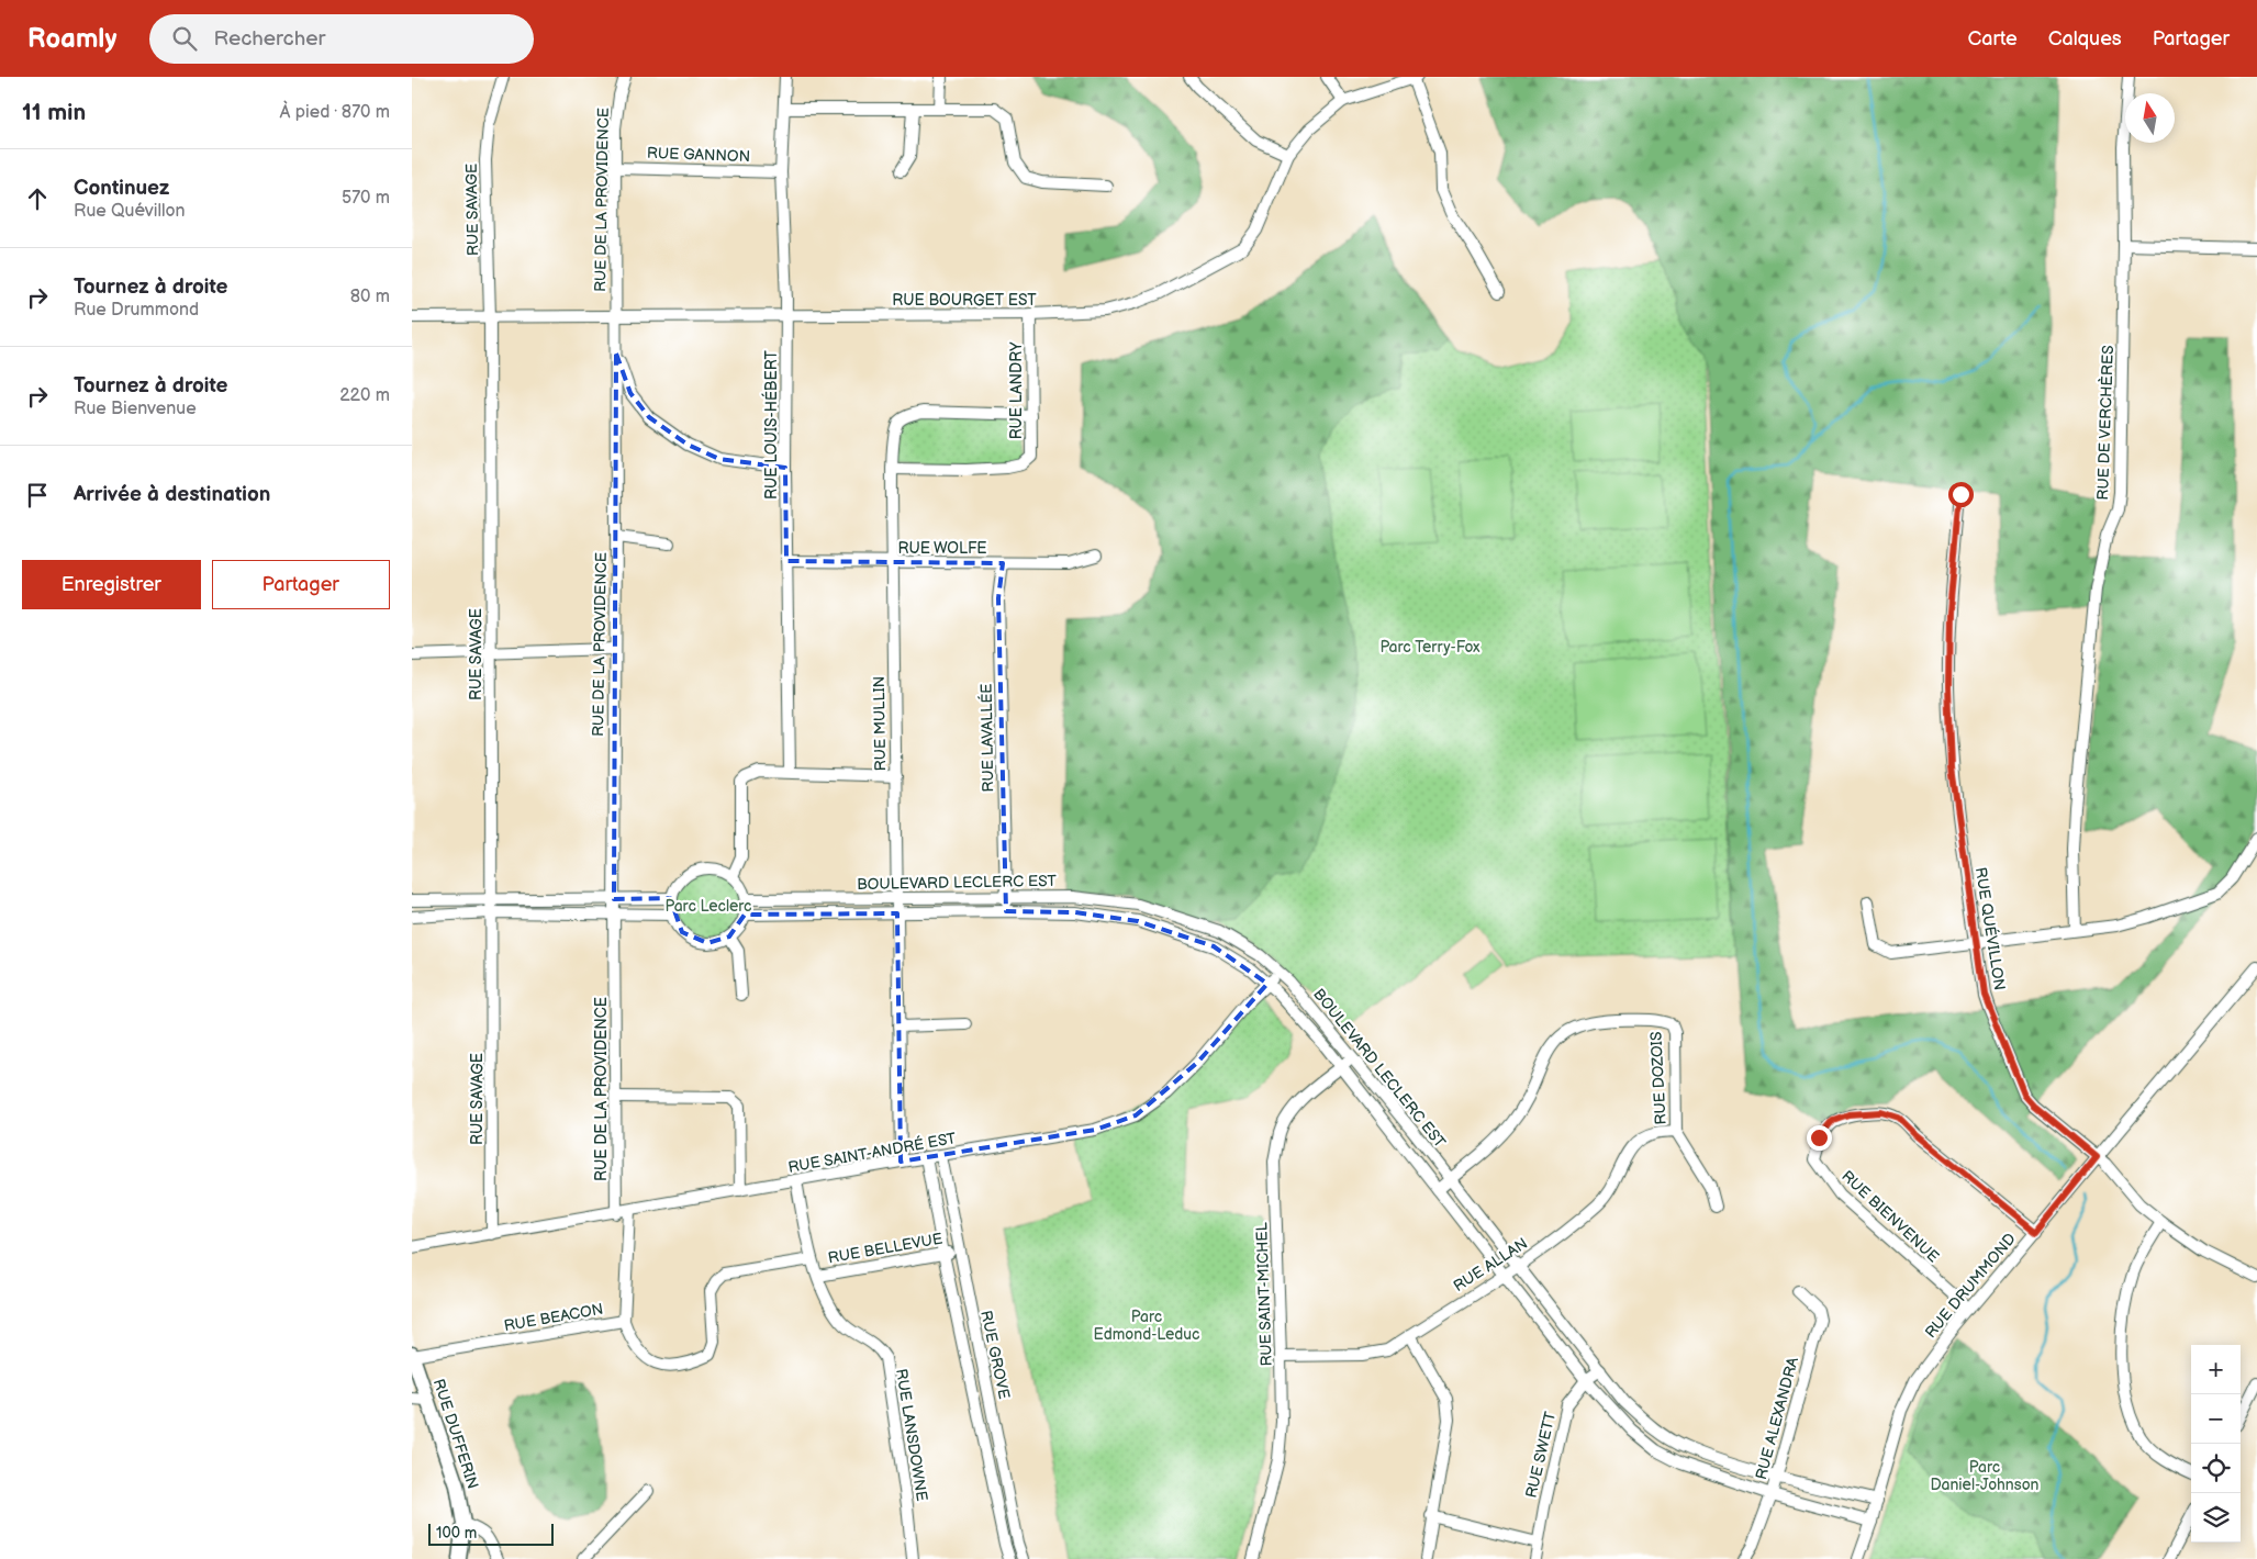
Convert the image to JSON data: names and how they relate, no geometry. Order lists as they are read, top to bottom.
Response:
{
  "streets": {
    "main road": ["RUE DUFFERIN"],
    "street": [
      "RUE GANNON",
      "RUE DE LA PROVIDENCE",
      "RUE SAVAGE",
      "RUE BOURGET EST",
      "RUE LANDRY",
      "RUE DE VERCHÈRES",
      "RUE LOUIS-HÉBERT",
      "RUE WOLFE",
      "RUE MULLIN",
      "RUE LAVALLÉE",
      "BOULEVARD LECLERC EST",
      "RUE QUÉVILLON",
      "RUE DOZOIS",
      "RUE SAINT-ANDRÉ EST",
      "RUE BIENVENUE",
      "RUE BELLEVUE",
      "RUE ALLAN",
      "RUE DRUMMOND",
      "RUE SAINT-MICHEL",
      "RUE BEACON",
      "RUE GROVE",
      "RUE ALEXANDRA",
      "RUE LANSDOWNE",
      "RUE SWETT"
    ]
  },
  "crossings": [
    ["RUE GANNON", "RUE DE LA PROVIDENCE"],
    ["RUE GANNON", "RUE LOUIS-HÉBERT"],
    ["RUE DE LA PROVIDENCE", "RUE BOURGET EST"],
    ["RUE DE LA PROVIDENCE", "RUE SAINT-ANDRÉ EST"],
    ["RUE SAVAGE", "RUE BOURGET EST"],
    ["RUE SAVAGE", "RUE SAINT-ANDRÉ EST"],
    ["RUE BOURGET EST", "RUE LANDRY"],
    ["RUE BOURGET EST", "RUE LOUIS-HÉBERT"],
    ["RUE LANDRY", "RUE MULLIN"],
    ["RUE LOUIS-HÉBERT", "RUE WOLFE"],
    ["RUE WOLFE", "RUE MULLIN"],
    ["RUE WOLFE", "RUE LAVALLÉE"],
    ["RUE MULLIN", "BOULEVARD LECLERC EST"],
    ["RUE MULLIN", "RUE SAINT-ANDRÉ EST"],
    ["RUE LAVALLÉE", "BOULEVARD LECLERC EST"],
    ["BOULEVARD LECLERC EST", "RUE DOZOIS"],
    ["BOULEVARD LECLERC EST", "RUE SAINT-ANDRÉ EST"],
    ["BOULEVARD LECLERC EST", "RUE ALLAN"],
    ["BOULEVARD LECLERC EST", "RUE DRUMMOND"],
    ["BOULEVARD LECLERC EST", "RUE SAINT-MICHEL"],
    ["BOULEVARD LECLERC EST", "RUE ALEXANDRA"],
    ["BOULEVARD LECLERC EST", "RUE SWETT"],
    ["RUE QUÉVILLON", "RUE DRUMMOND"],
    ["RUE DOZOIS", "RUE ALLAN"],
    ["RUE SAINT-ANDRÉ EST", "RUE BEACON"],
    ["RUE SAINT-ANDRÉ EST", "RUE GROVE"],
    ["RUE SAINT-ANDRÉ EST", "RUE LANSDOWNE"],
    ["RUE BIENVENUE", "RUE DRUMMOND"],
    ["RUE BELLEVUE", "RUE BEACON"],
    ["RUE BELLEVUE", "RUE GROVE"],
    ["RUE BELLEVUE", "RUE LANSDOWNE"],
    ["RUE ALLAN", "RUE SAINT-MICHEL"],
    ["RUE BEACON", "RUE DUFFERIN"]
  ],
  "parks": [
    "Parc Terry-Fox",
    "Parc Leclerc",
    "Parc Edmond-Leduc",
    "Parc Daniel-Johnson"
  ],
  "scale_bar": "100 m",
  "north": "top",
  "page": {
    "header": "Roamly",
    "search": "Rechercher",
    "nav": ["Carte", "Calques", "Partager"],
    "heading": ["11 min", "À pied · 870 m"],
    "list": [
      ["Continuez", "Rue Quévillon", "570 m"],
      ["Tournez à droite", "Rue Drummond", "80 m"],
      ["Tournez à droite", "Rue Bienvenue", "220 m"],
      "Arrivée à destination"
    ],
    "buttons": ["Enregistrer", "Partager"],
    "map_buttons": ["+", "−"],
    "scale": "100 m"
  }
}
